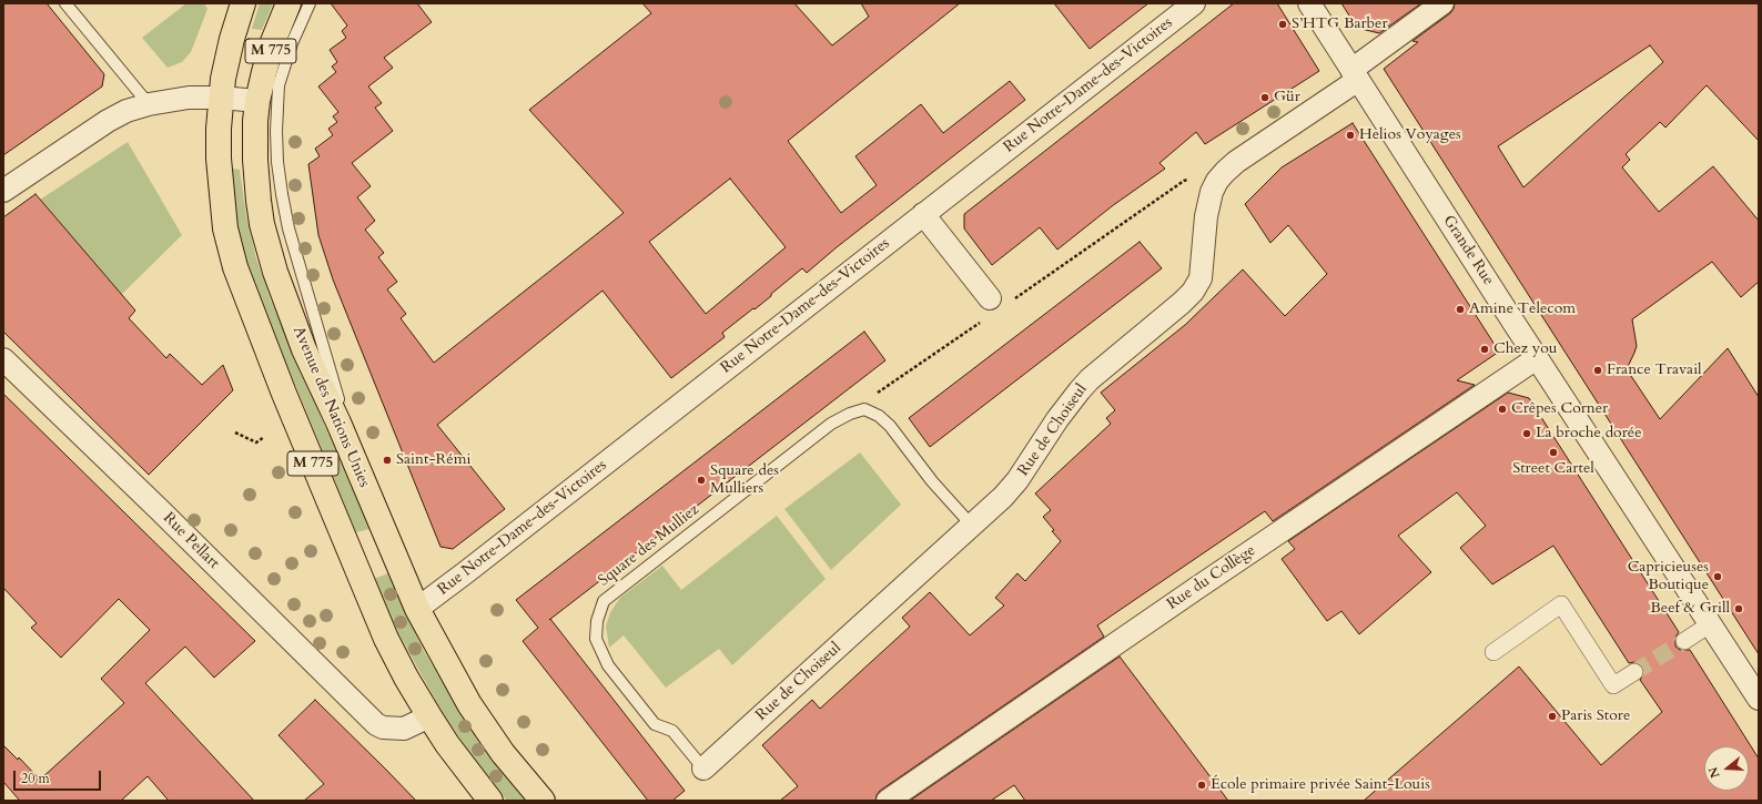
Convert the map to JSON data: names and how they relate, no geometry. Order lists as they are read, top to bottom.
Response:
{
  "streets": {
    "main road": ["M 775", "Avenue des Nations Unies"],
    "street": [
      "Rue Notre-Dame-des-Victoires",
      "Grande Rue",
      "Rue de Choiseul",
      "Rue Pellart",
      "Rue du Collège"
    ],
    "lane": ["Square des Mulliez"]
  },
  "crossings": [
    ["M 775", "Rue Pellart"],
    ["Rue Notre-Dame-des-Victoires", "Avenue des Nations Unies"],
    ["Grande Rue", "Rue de Choiseul"],
    ["Grande Rue", "Rue du Collège"],
    ["Rue de Choiseul", "Square des Mulliez"]
  ],
  "places": [
    "S’HTG Barber",
    "Gür",
    "Helios Voyages",
    "Amine Telecom",
    "Chez you",
    "France Travail",
    "Crêpes Corner",
    "La broche dorée",
    "Street Cartel",
    "Saint-Rémi",
    "Square des Mulliers",
    "Capricieuses Boutique",
    "Beef & Grill",
    "Paris Store",
    "École primaire privée Saint-Louis"
  ],
  "scale_bar": "20 m",
  "north": "left"
}
